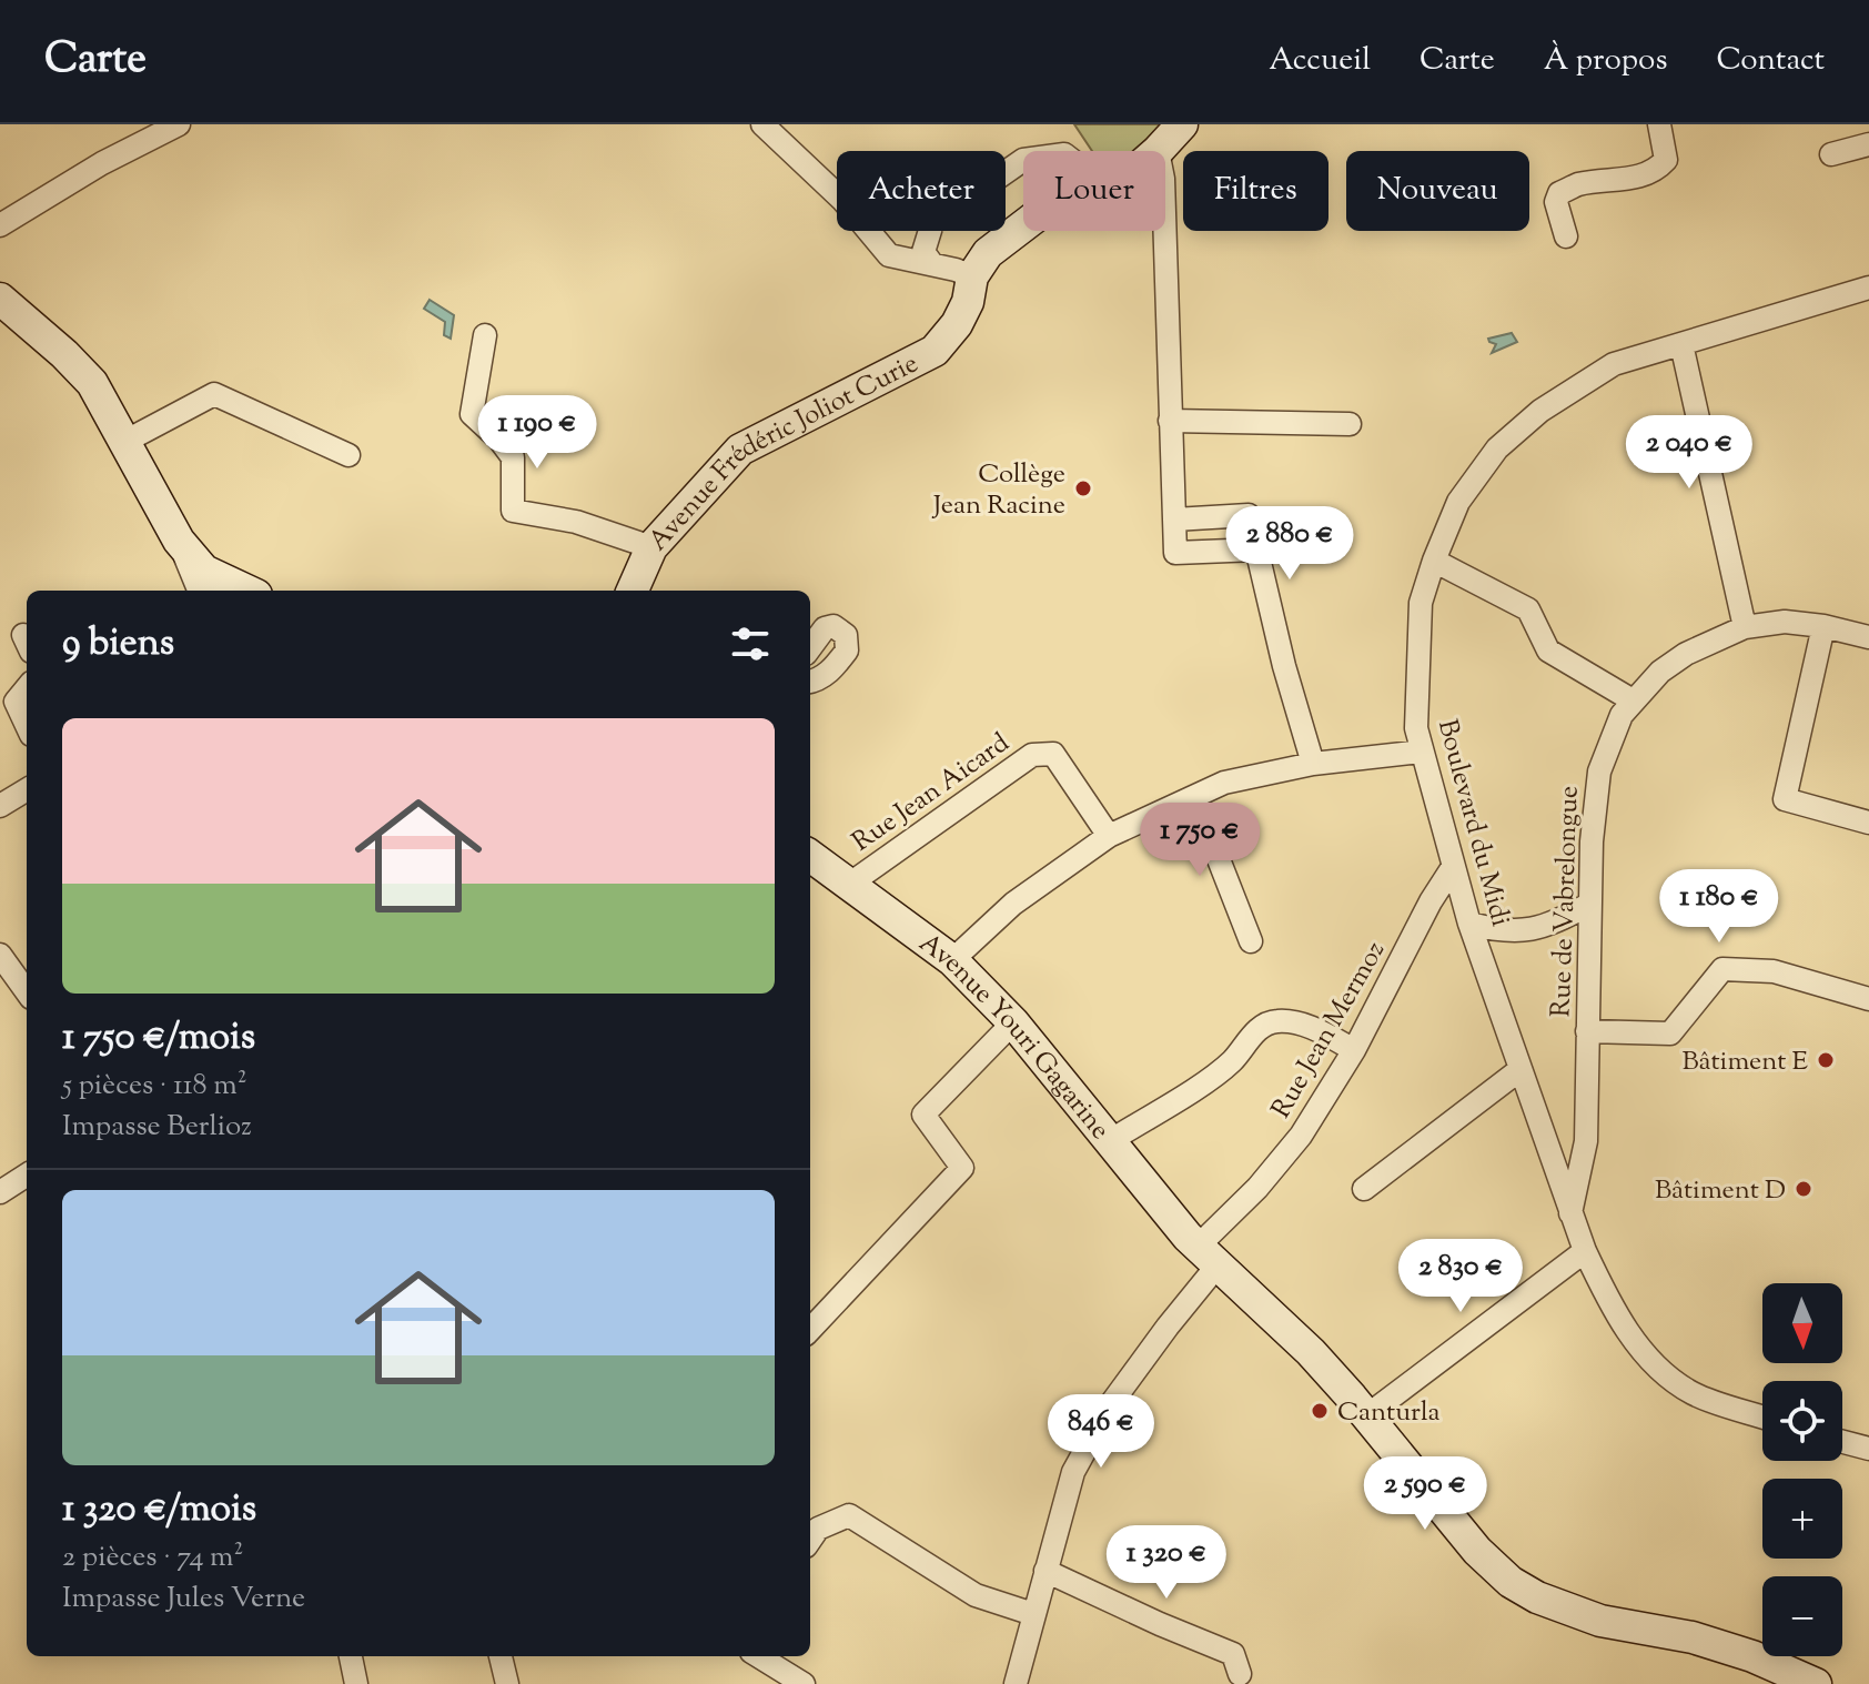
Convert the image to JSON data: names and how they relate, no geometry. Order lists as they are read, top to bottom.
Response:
{
  "streets": {
    "street": [
      "Avenue Frédéric Joliot Curie",
      "Rue Jean Aicard",
      "Boulevard du Midi",
      "Rue de Vabrelongue",
      "Rue Jean Mermoz",
      "Avenue Youri Gagarine"
    ]
  },
  "crossings": [
    ["Rue Jean Aicard", "Avenue Youri Gagarine"],
    ["Boulevard du Midi", "Rue de Vabrelongue"],
    ["Boulevard du Midi", "Rue Jean Mermoz"],
    ["Rue Jean Mermoz", "Avenue Youri Gagarine"]
  ],
  "places": [
    "Collège Jean Racine",
    "Bâtiment E",
    "Bâtiment D",
    "Canturla"
  ],
  "north": "bottom",
  "page": {
    "header": "Carte",
    "nav": [
      "Accueil",
      "Carte",
      "À propos",
      "Contact"
    ],
    "chip": [
      "Acheter",
      "Louer",
      "Filtres",
      "Nouveau"
    ],
    "price": [
      "1 190 €",
      "2 040 €",
      "2 880 €",
      "1 750 €",
      "1 180 €",
      "2 830 €",
      "846 €",
      "2 590 €",
      "1 320 €"
    ],
    "heading": "9 biens",
    "list": [
      {
        "name": "1 750 €/mois",
        "note": "5 pièces · 118 m² · Impasse Berlioz"
      },
      {
        "name": "1 320 €/mois",
        "note": "2 pièces · 74 m² · Impasse Jules Verne"
      }
    ],
    "map_buttons": ["+", "−"]
  }
}
